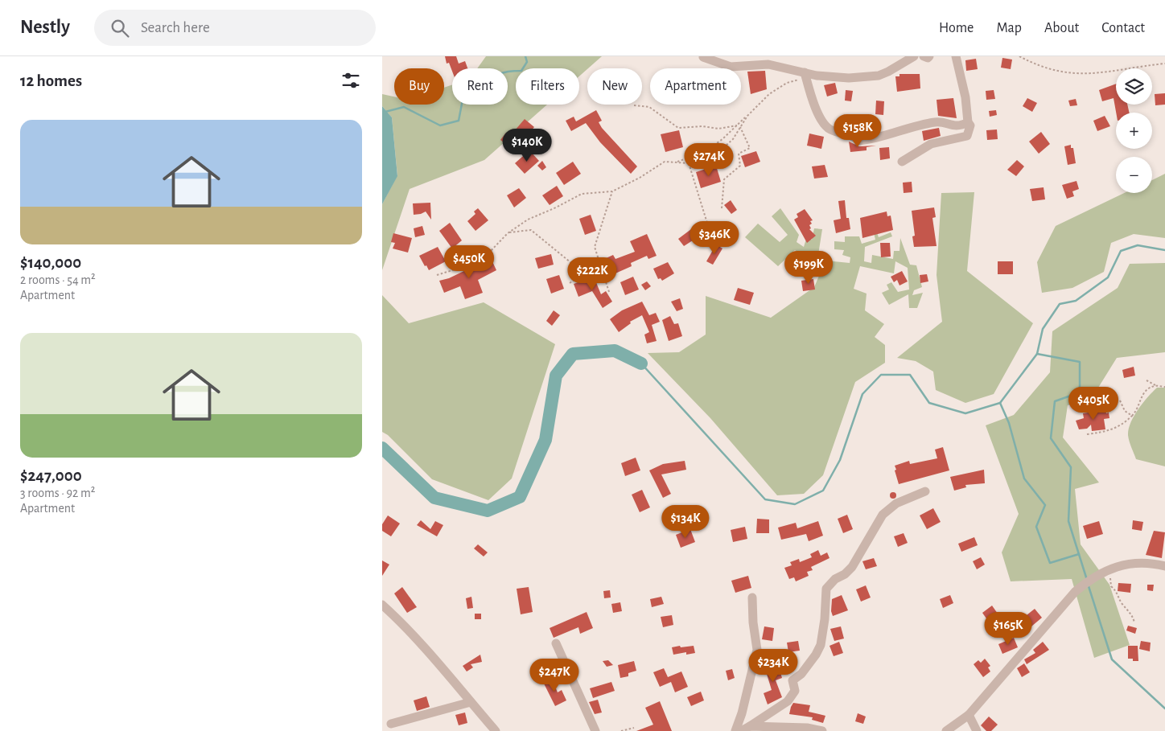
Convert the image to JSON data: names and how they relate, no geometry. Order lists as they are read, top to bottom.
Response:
{
  "page": {
    "header": "Nestly",
    "search": "Search here",
    "nav": [
      "Home",
      "Map",
      "About",
      "Contact"
    ],
    "heading": "12 homes",
    "map_buttons": ["+", "−"],
    "chip": [
      "Buy",
      "Rent",
      "Filters",
      "New",
      "Apartment"
    ],
    "list": [
      {
        "name": "$140,000",
        "note": "2 rooms · 54 m² · Apartment"
      },
      {
        "name": "$247,000",
        "note": "3 rooms · 92 m² · Apartment"
      }
    ],
    "price": [
      "$158K",
      "$140K",
      "$274K",
      "$346K",
      "$450K",
      "$199K",
      "$222K",
      "$405K",
      "$134K",
      "$165K",
      "$234K",
      "$247K"
    ]
  }
}
